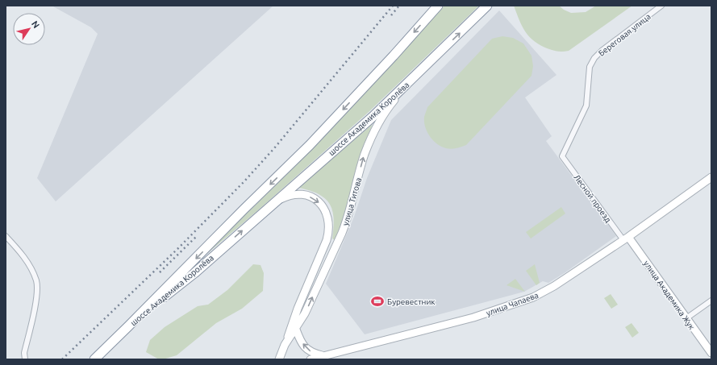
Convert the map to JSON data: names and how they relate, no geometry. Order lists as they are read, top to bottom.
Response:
{
  "streets": {
    "highway": ["шоссе Академика Королёва"],
    "street": [
      "Береговая улица",
      "Лесной проезд",
      "улица Титова",
      "улица Академика Жук",
      "улица Чапаева"
    ]
  },
  "crossings": [
    ["Береговая улица", "Лесной проезд"],
    ["шоссе Академика Королёва", "улица Титова"],
    ["Лесной проезд", "улица Академика Жук"],
    ["Лесной проезд", "улица Чапаева"],
    ["улица Академика Жук", "улица Чапаева"]
  ],
  "one_way": ["улица Титова"],
  "places": {
    "sports": ["Буревестник"]
  },
  "north": "top right"
}
